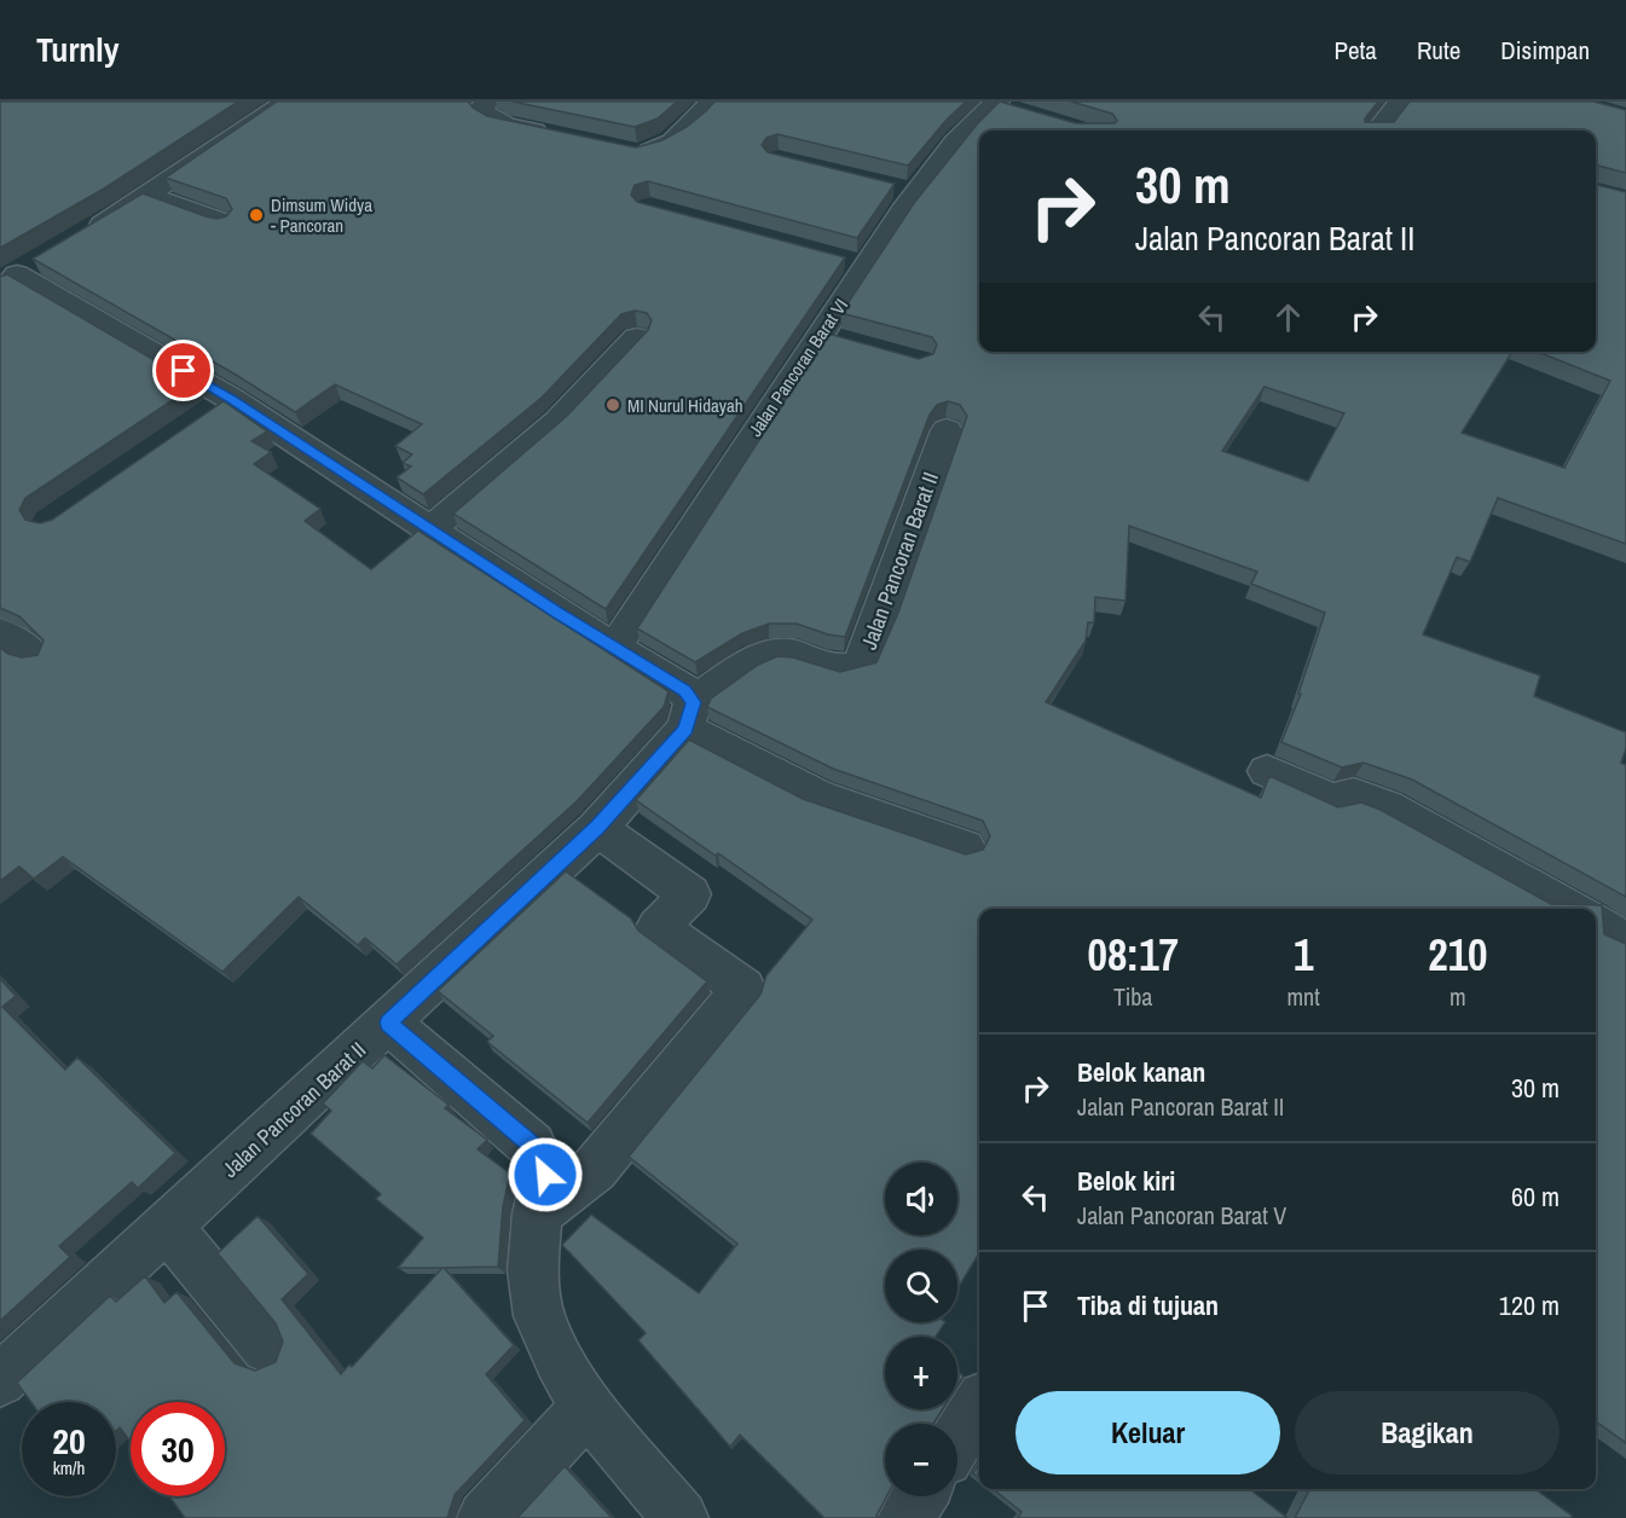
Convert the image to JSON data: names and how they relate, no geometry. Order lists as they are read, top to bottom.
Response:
{
  "streets": {
    "street": ["Jalan Pancoran Barat VI", "Jalan Pancoran Barat II"]
  },
  "places": ["Dimsum Widya - Pancoran", "MI Nurul Hidayah"],
  "page": {
    "header": "Turnly",
    "nav": ["Peta", "Rute", "Disimpan"],
    "turn": ["30 m", "Jalan Pancoran Barat II"],
    "eta": [
      "08:17",
      "Tiba",
      "1",
      "mnt",
      "210",
      "m"
    ],
    "list": [
      {
        "name": "Belok kanan",
        "note": "Jalan Pancoran Barat II",
        "value": "30 m"
      },
      {
        "name": "Belok kiri",
        "note": "Jalan Pancoran Barat V",
        "value": "60 m"
      },
      {
        "name": "Tiba di tujuan",
        "value": "120 m"
      }
    ],
    "map_buttons": ["+", "−"],
    "buttons": ["Keluar", "Bagikan"],
    "speed": "20 km/h",
    "limit": "30"
  }
}
